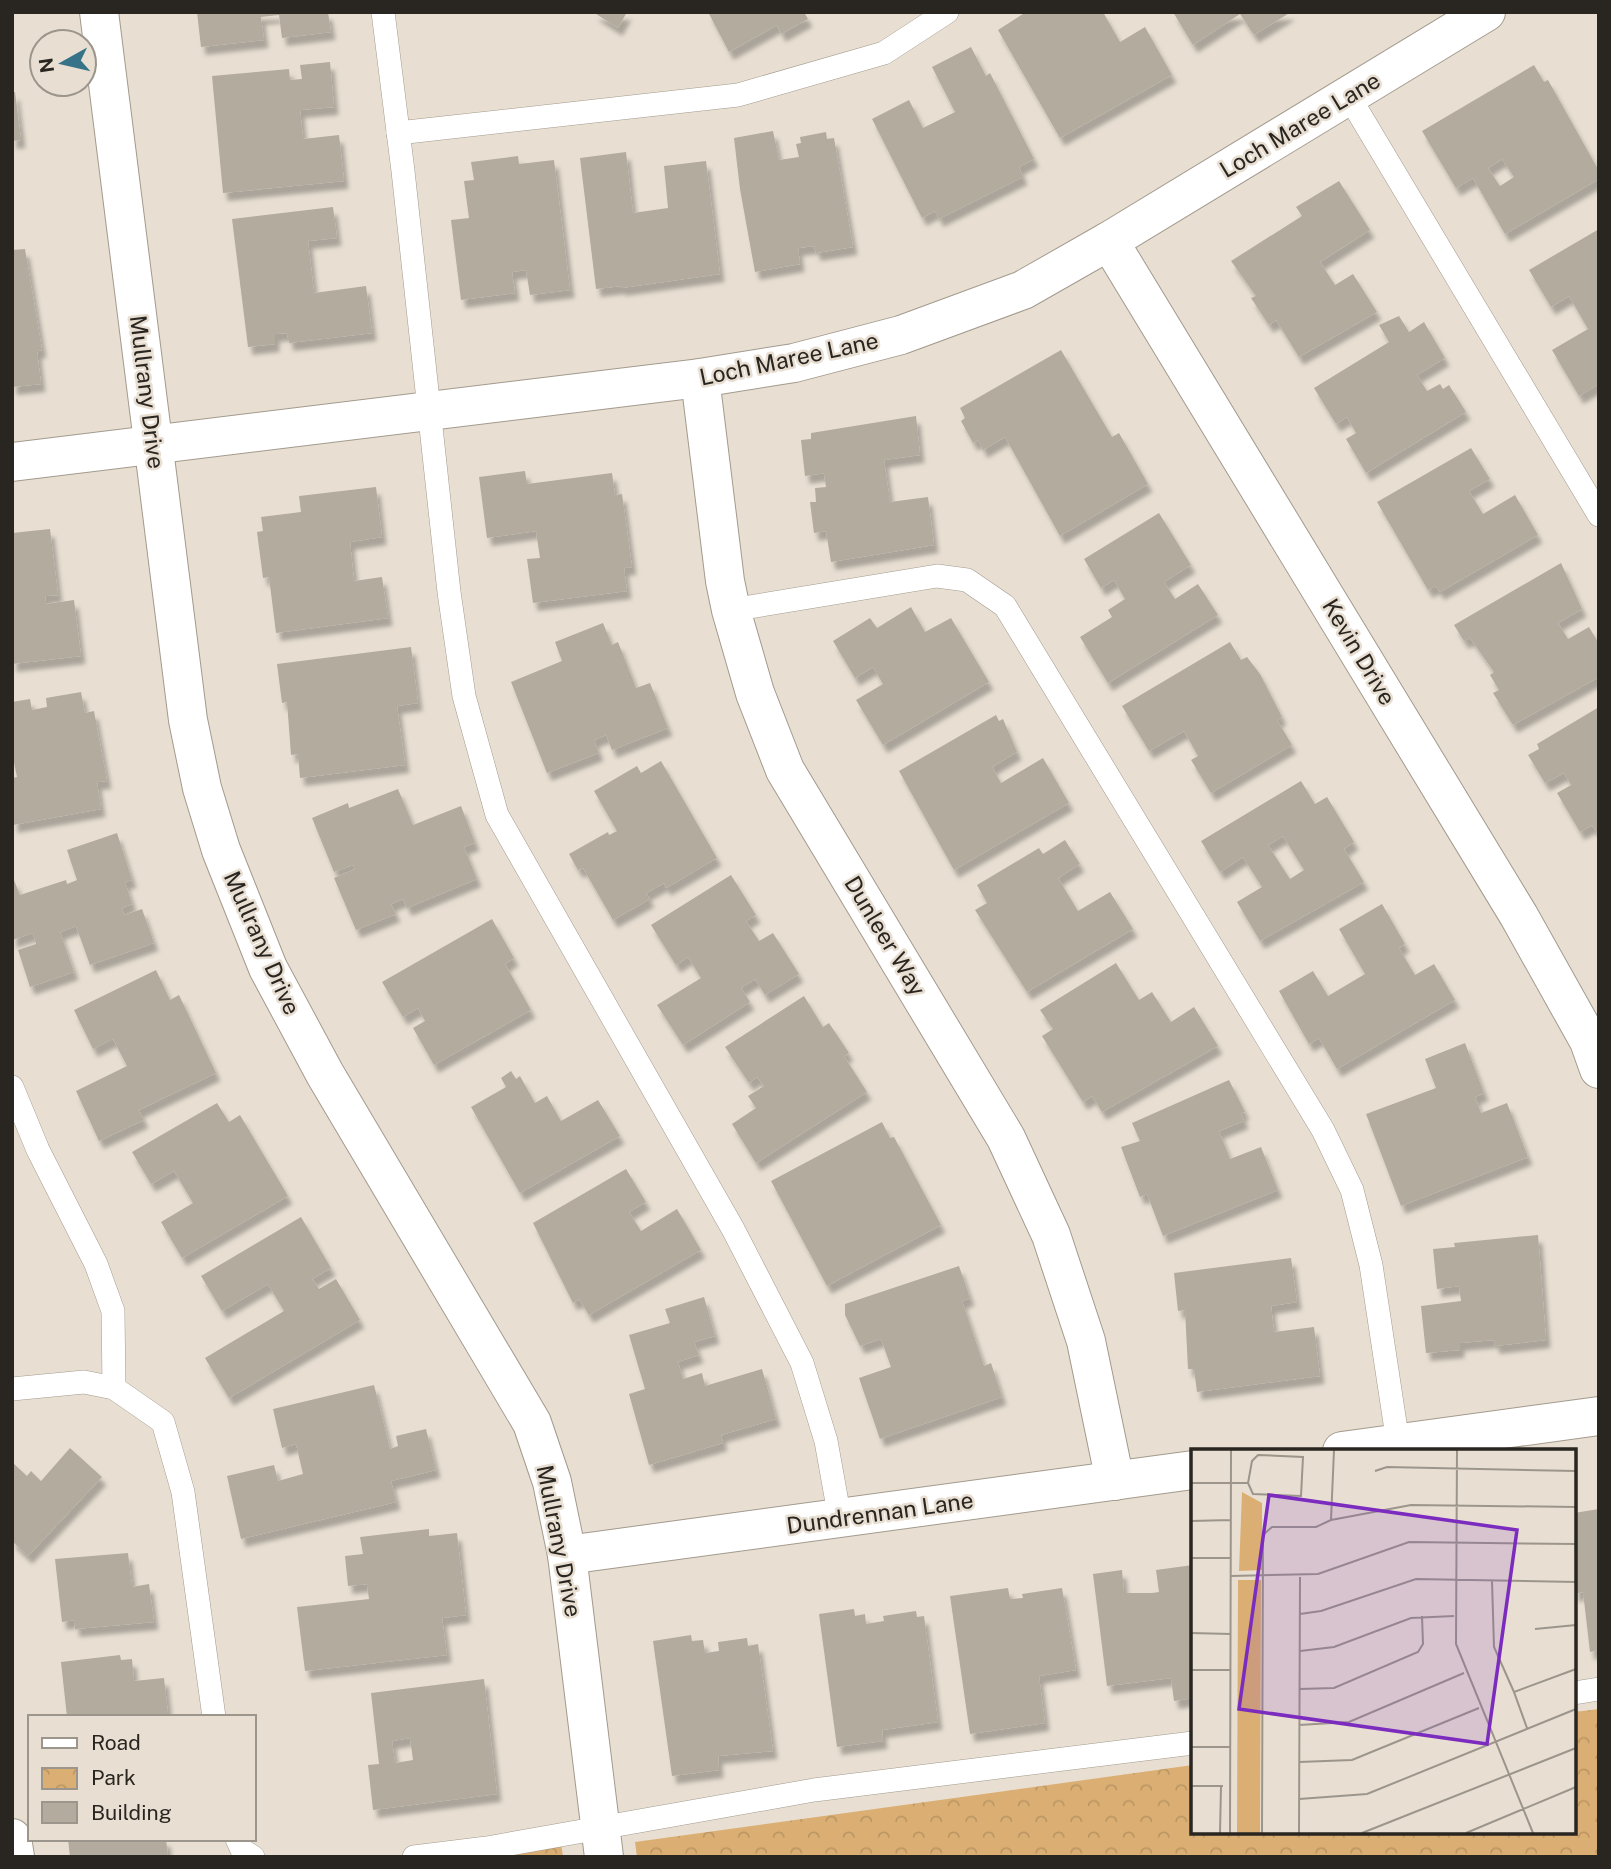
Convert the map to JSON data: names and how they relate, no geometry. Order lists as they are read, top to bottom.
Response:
{
  "streets": {
    "street": [
      "Loch Maree Lane",
      "Mullrany Drive",
      "Kevin Drive",
      "Dunleer Way",
      "Dundrennan Lane"
    ]
  },
  "crossings": [
    ["Loch Maree Lane", "Mullrany Drive"],
    ["Loch Maree Lane", "Kevin Drive"],
    ["Loch Maree Lane", "Dunleer Way"],
    ["Mullrany Drive", "Dundrennan Lane"],
    ["Dunleer Way", "Dundrennan Lane"]
  ],
  "legend": ["Road", "Park", "Building"],
  "north": "left"
}
